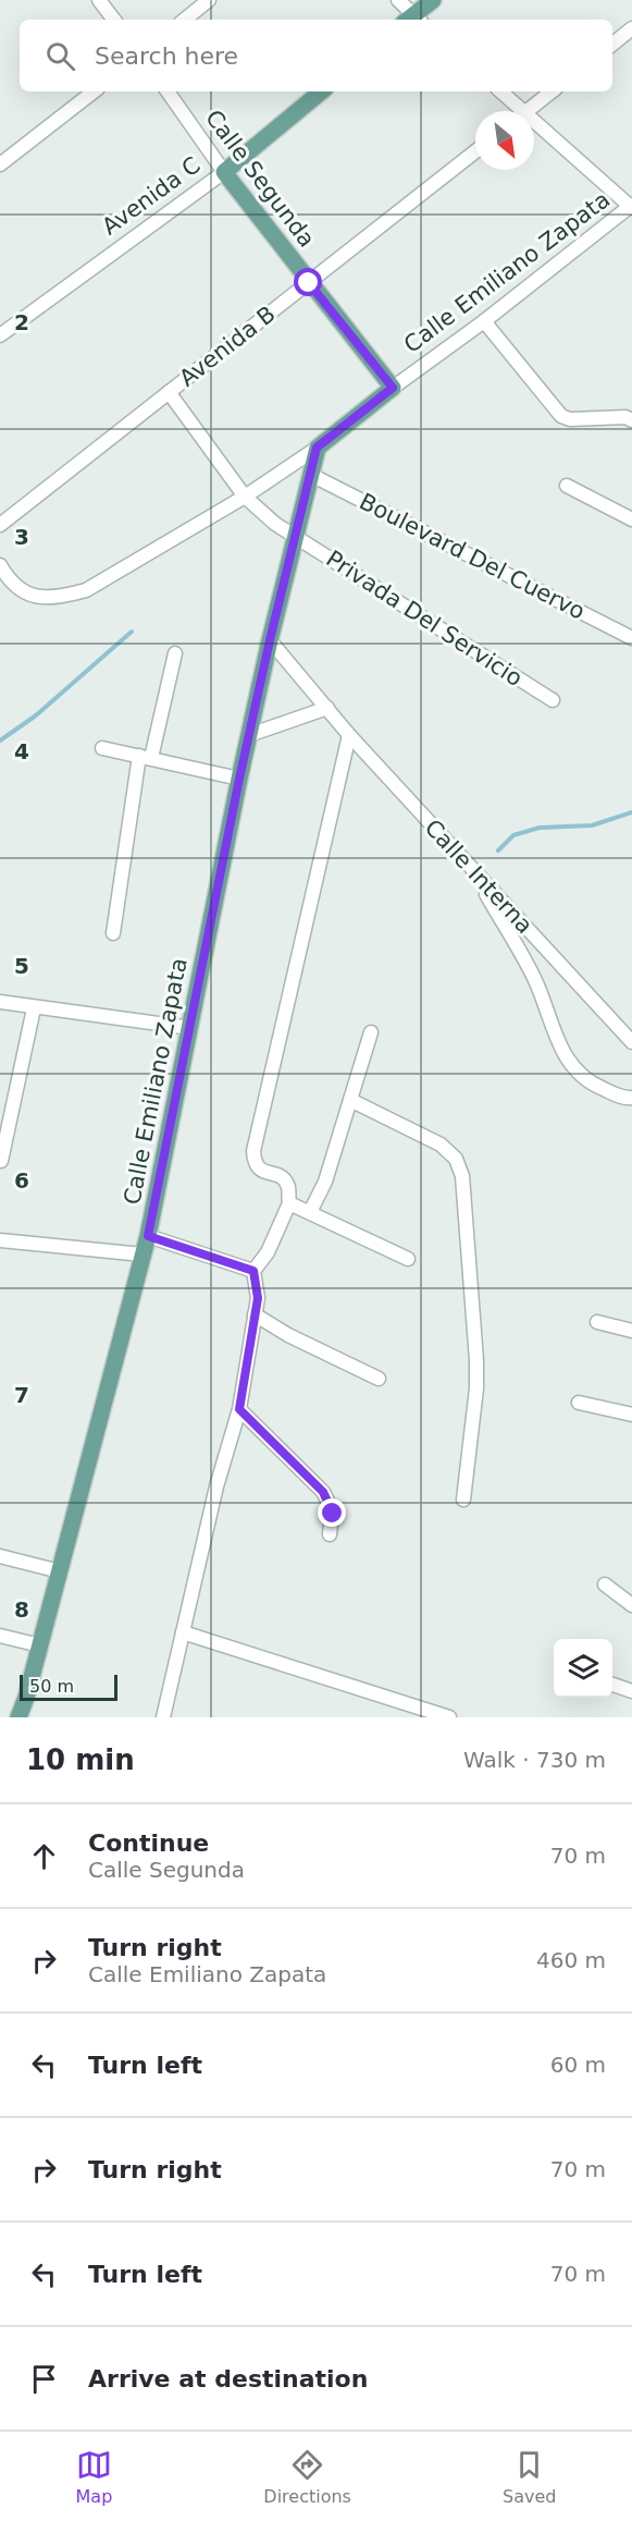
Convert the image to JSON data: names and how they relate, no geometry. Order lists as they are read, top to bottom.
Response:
{
  "streets": {
    "main road": ["Calle Segunda", "Avenida C", "Calle Emiliano Zapata"],
    "street": [
      "Avenida B",
      "Boulevard Del Cuervo",
      "Privada Del Servicio",
      "Calle Interna"
    ]
  },
  "crossings": [
    ["Calle Segunda", "Avenida C"],
    ["Calle Segunda", "Calle Emiliano Zapata"],
    ["Calle Segunda", "Avenida B"],
    ["Calle Emiliano Zapata", "Boulevard Del Cuervo"],
    ["Calle Emiliano Zapata", "Privada Del Servicio"],
    ["Calle Emiliano Zapata", "Calle Interna"],
    ["Avenida B", "Privada Del Servicio"]
  ],
  "scale_bar": "50 m",
  "north": "bottom right",
  "page": {
    "search": "Search here",
    "scale": "50 m",
    "heading": ["10 min", "Walk · 730 m"],
    "list": [
      ["Continue", "Calle Segunda", "70 m"],
      ["Turn right", "Calle Emiliano Zapata", "460 m"],
      ["Turn left", "60 m"],
      ["Turn right", "70 m"],
      ["Turn left", "70 m"],
      "Arrive at destination"
    ],
    "nav": ["Map", "Directions", "Saved"]
  },
  "grid": {
    "rows": [
      "2",
      "3",
      "4",
      "5",
      "6",
      "7",
      "8"
    ]
  }
}
